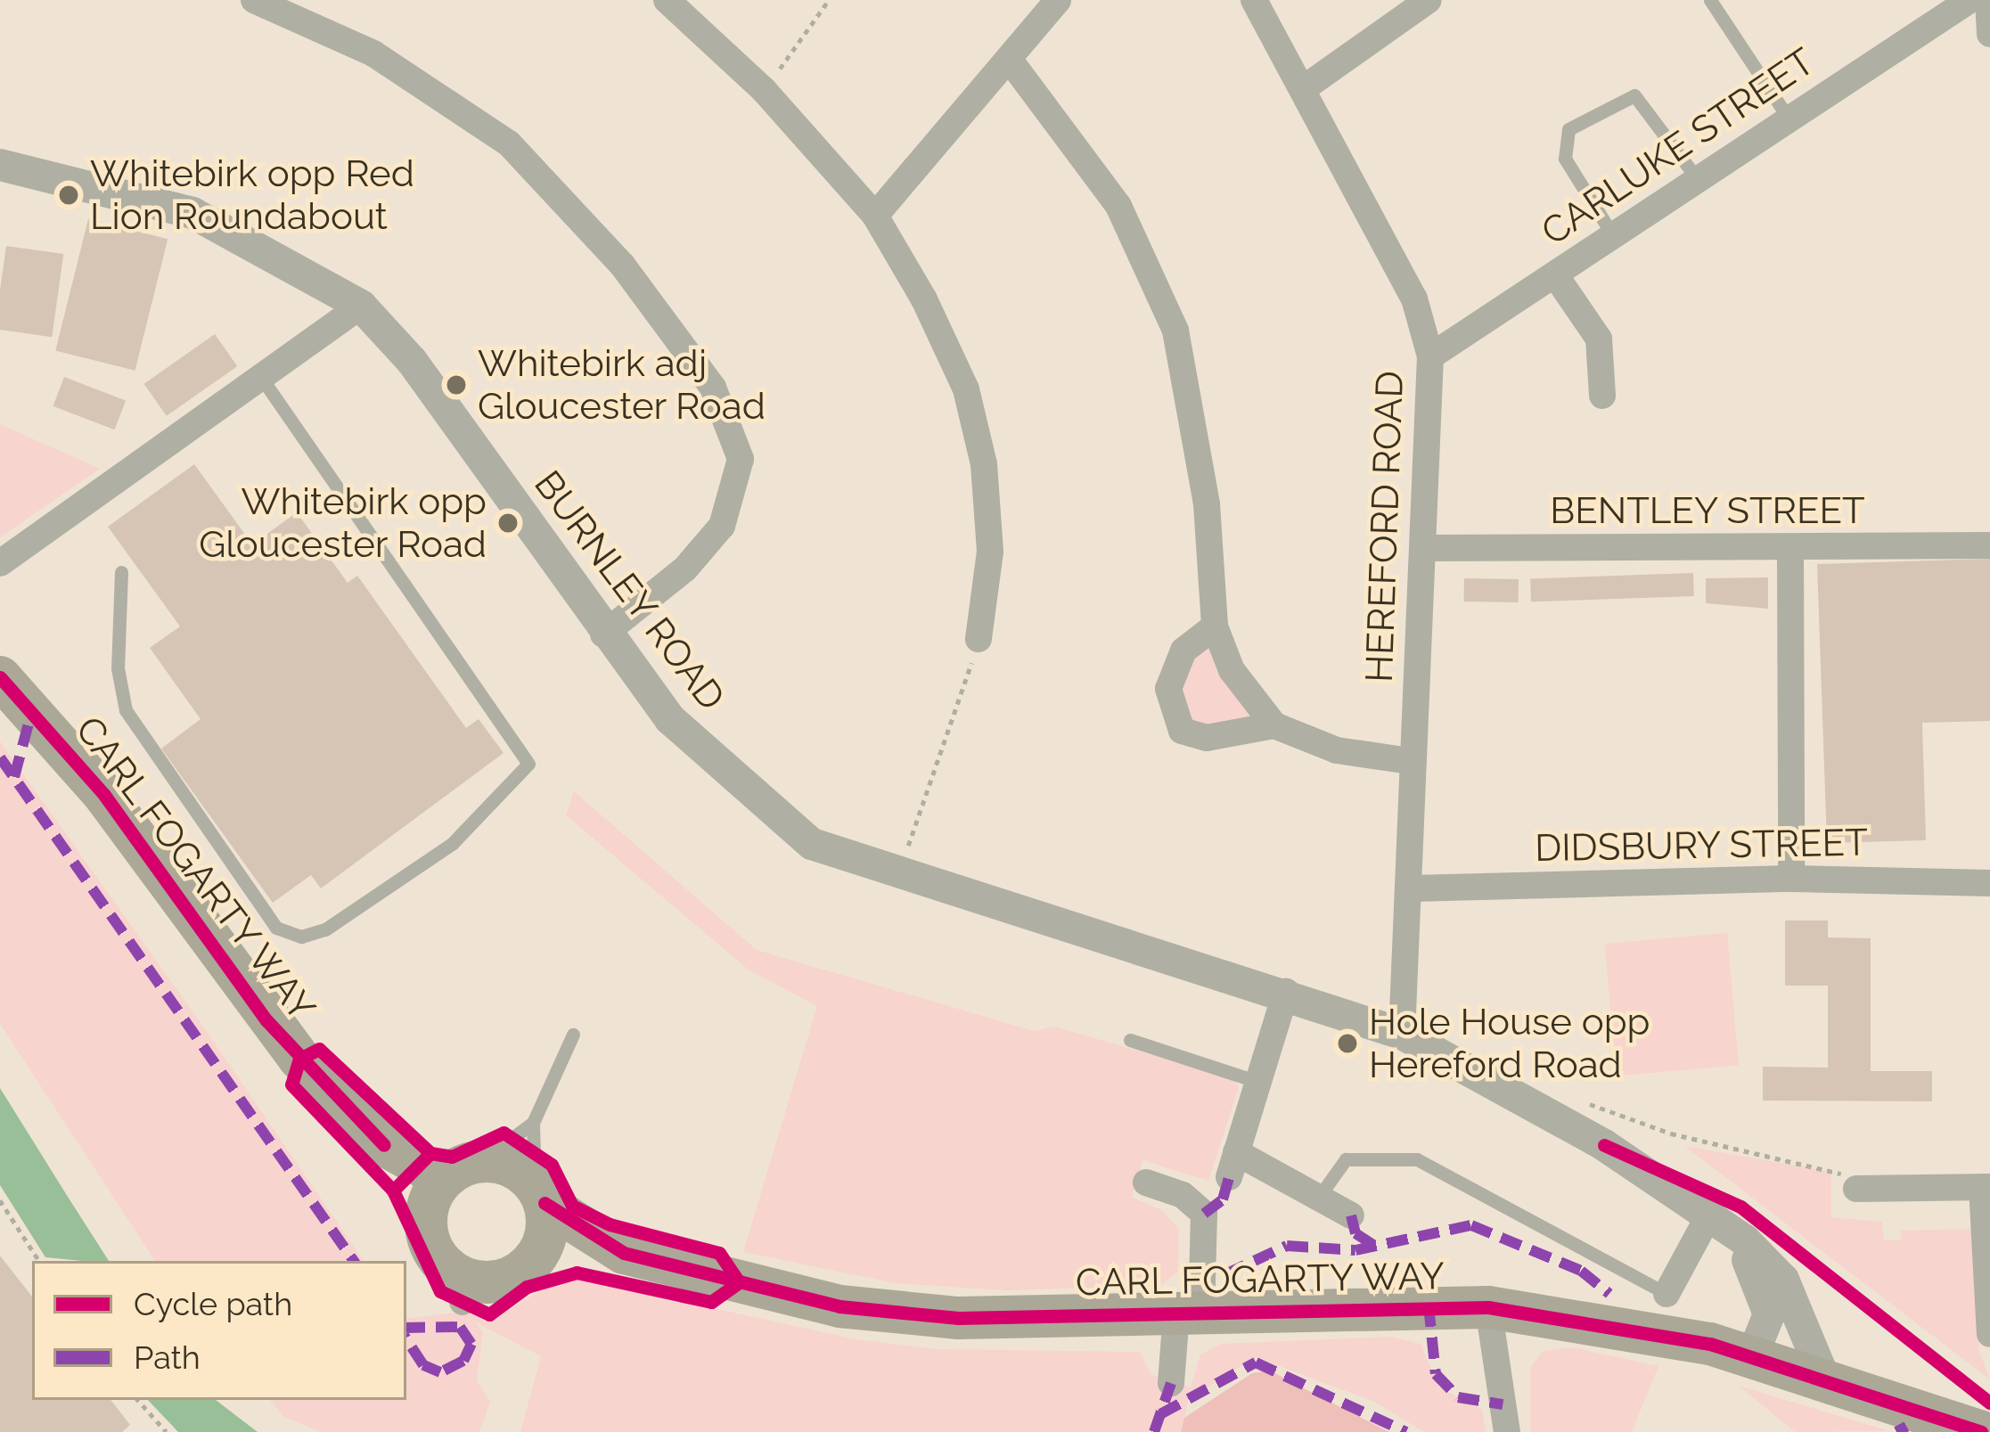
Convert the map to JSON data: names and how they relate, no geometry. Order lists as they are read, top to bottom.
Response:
{
  "streets": {
    "highway": ["CARL FOGARTY WAY"],
    "street": [
      "CARLUKE STREET",
      "BENTLEY STREET",
      "HEREFORD ROAD",
      "BURNLEY ROAD",
      "DIDSBURY STREET"
    ]
  },
  "crossings": [
    ["CARLUKE STREET", "HEREFORD ROAD"],
    ["BENTLEY STREET", "HEREFORD ROAD"],
    ["HEREFORD ROAD", "BURNLEY ROAD"],
    ["HEREFORD ROAD", "DIDSBURY STREET"],
    ["BURNLEY ROAD", "CARL FOGARTY WAY"]
  ],
  "places": [
    "Whitebirk opp Red Lion Roundabout",
    "Whitebirk adj Gloucester Road",
    "Whitebirk opp Gloucester Road",
    "Hole House opp Hereford Road"
  ],
  "legend": ["Cycle path", "Path"]
}
